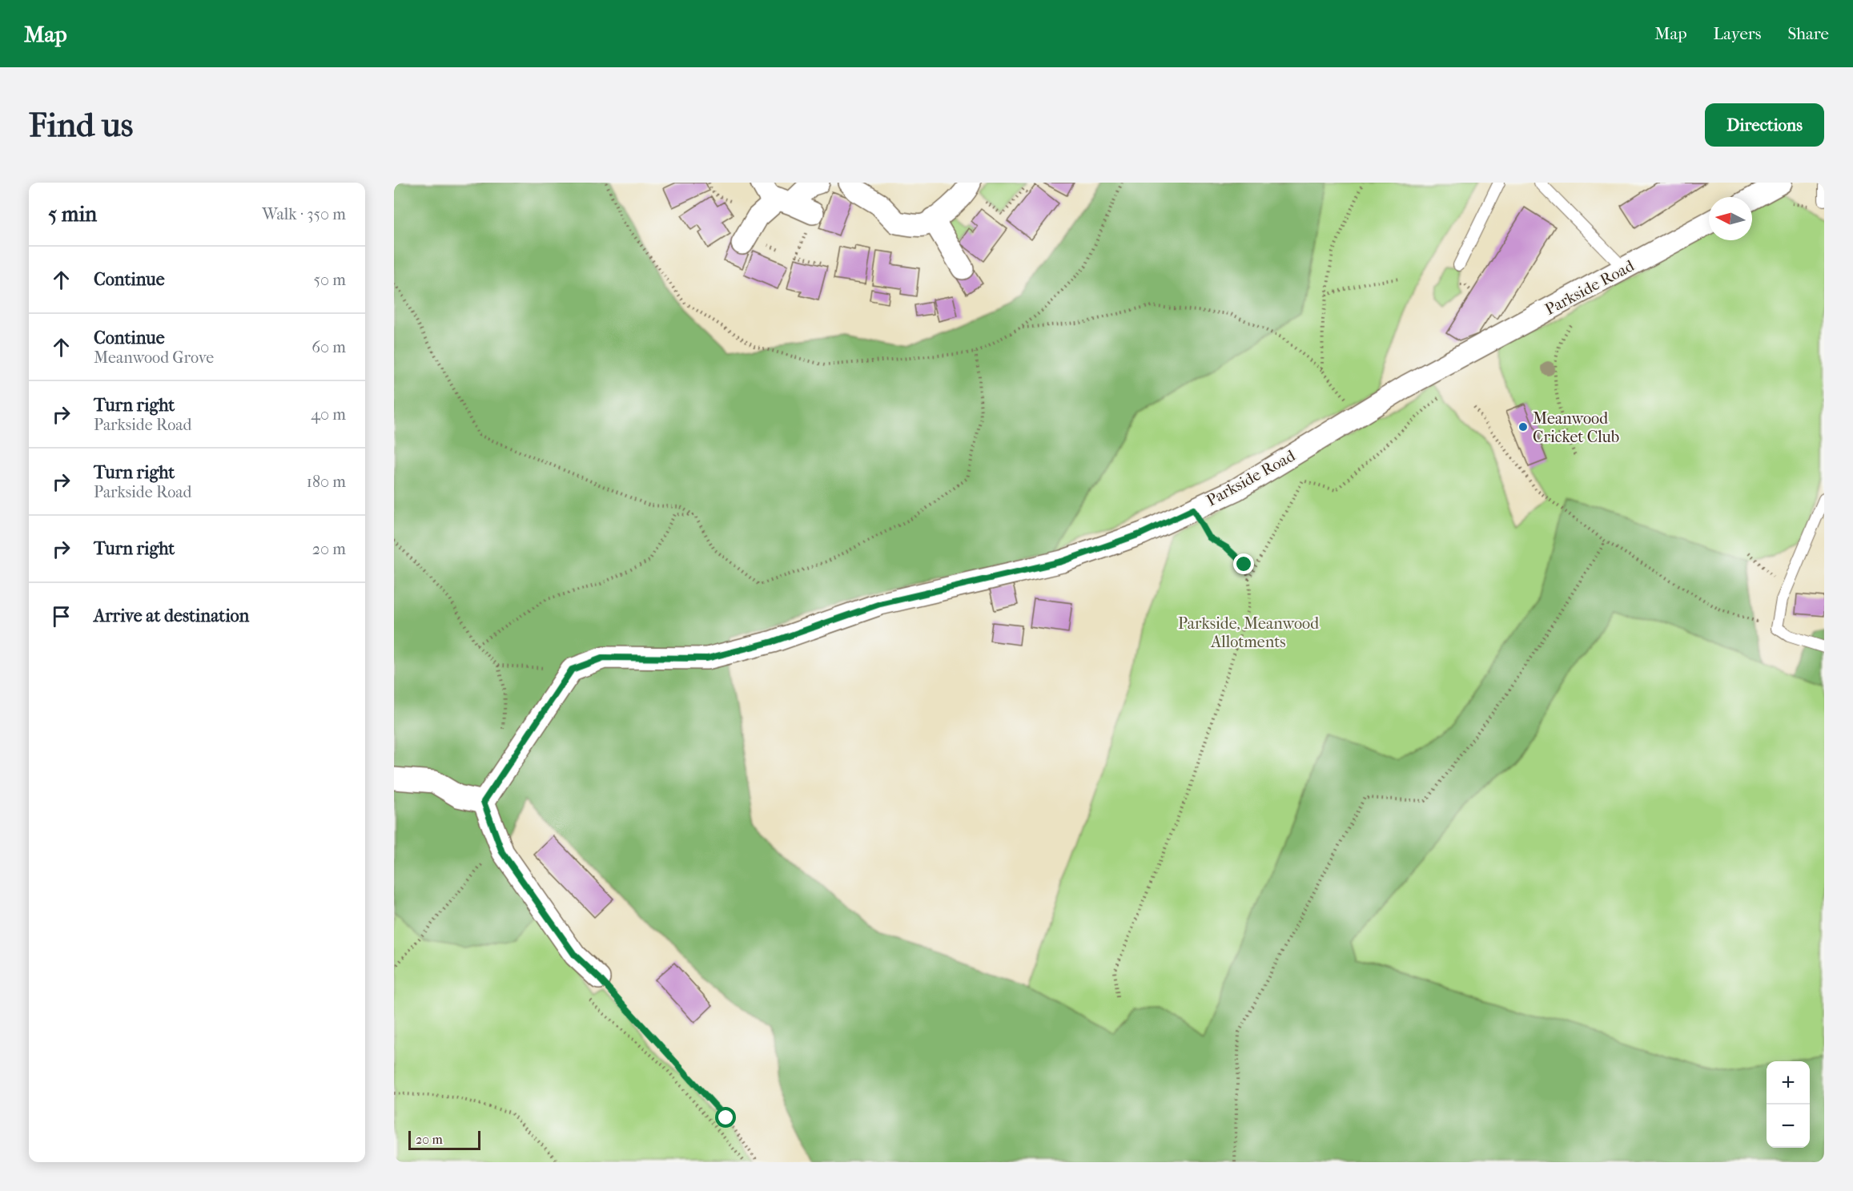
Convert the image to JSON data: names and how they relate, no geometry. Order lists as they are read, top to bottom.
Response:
{
  "streets": {
    "street": ["Parkside Road"]
  },
  "parks": ["Parkside, Meanwood Allotments"],
  "places": ["Meanwood Cricket Club"],
  "scale_bar": "20 m",
  "north": "left",
  "page": {
    "header": "Map",
    "nav": ["Map", "Layers", "Share"],
    "buttons": "Directions",
    "title": "Find us",
    "heading": ["5 min", "Walk · 350 m"],
    "list": [
      ["Continue", "50 m"],
      ["Continue", "Meanwood Grove", "60 m"],
      ["Turn right", "Parkside Road", "40 m"],
      ["Turn right", "Parkside Road", "180 m"],
      ["Turn right", "20 m"],
      "Arrive at destination"
    ],
    "map_buttons": ["+", "−"],
    "scale": "20 m"
  }
}
